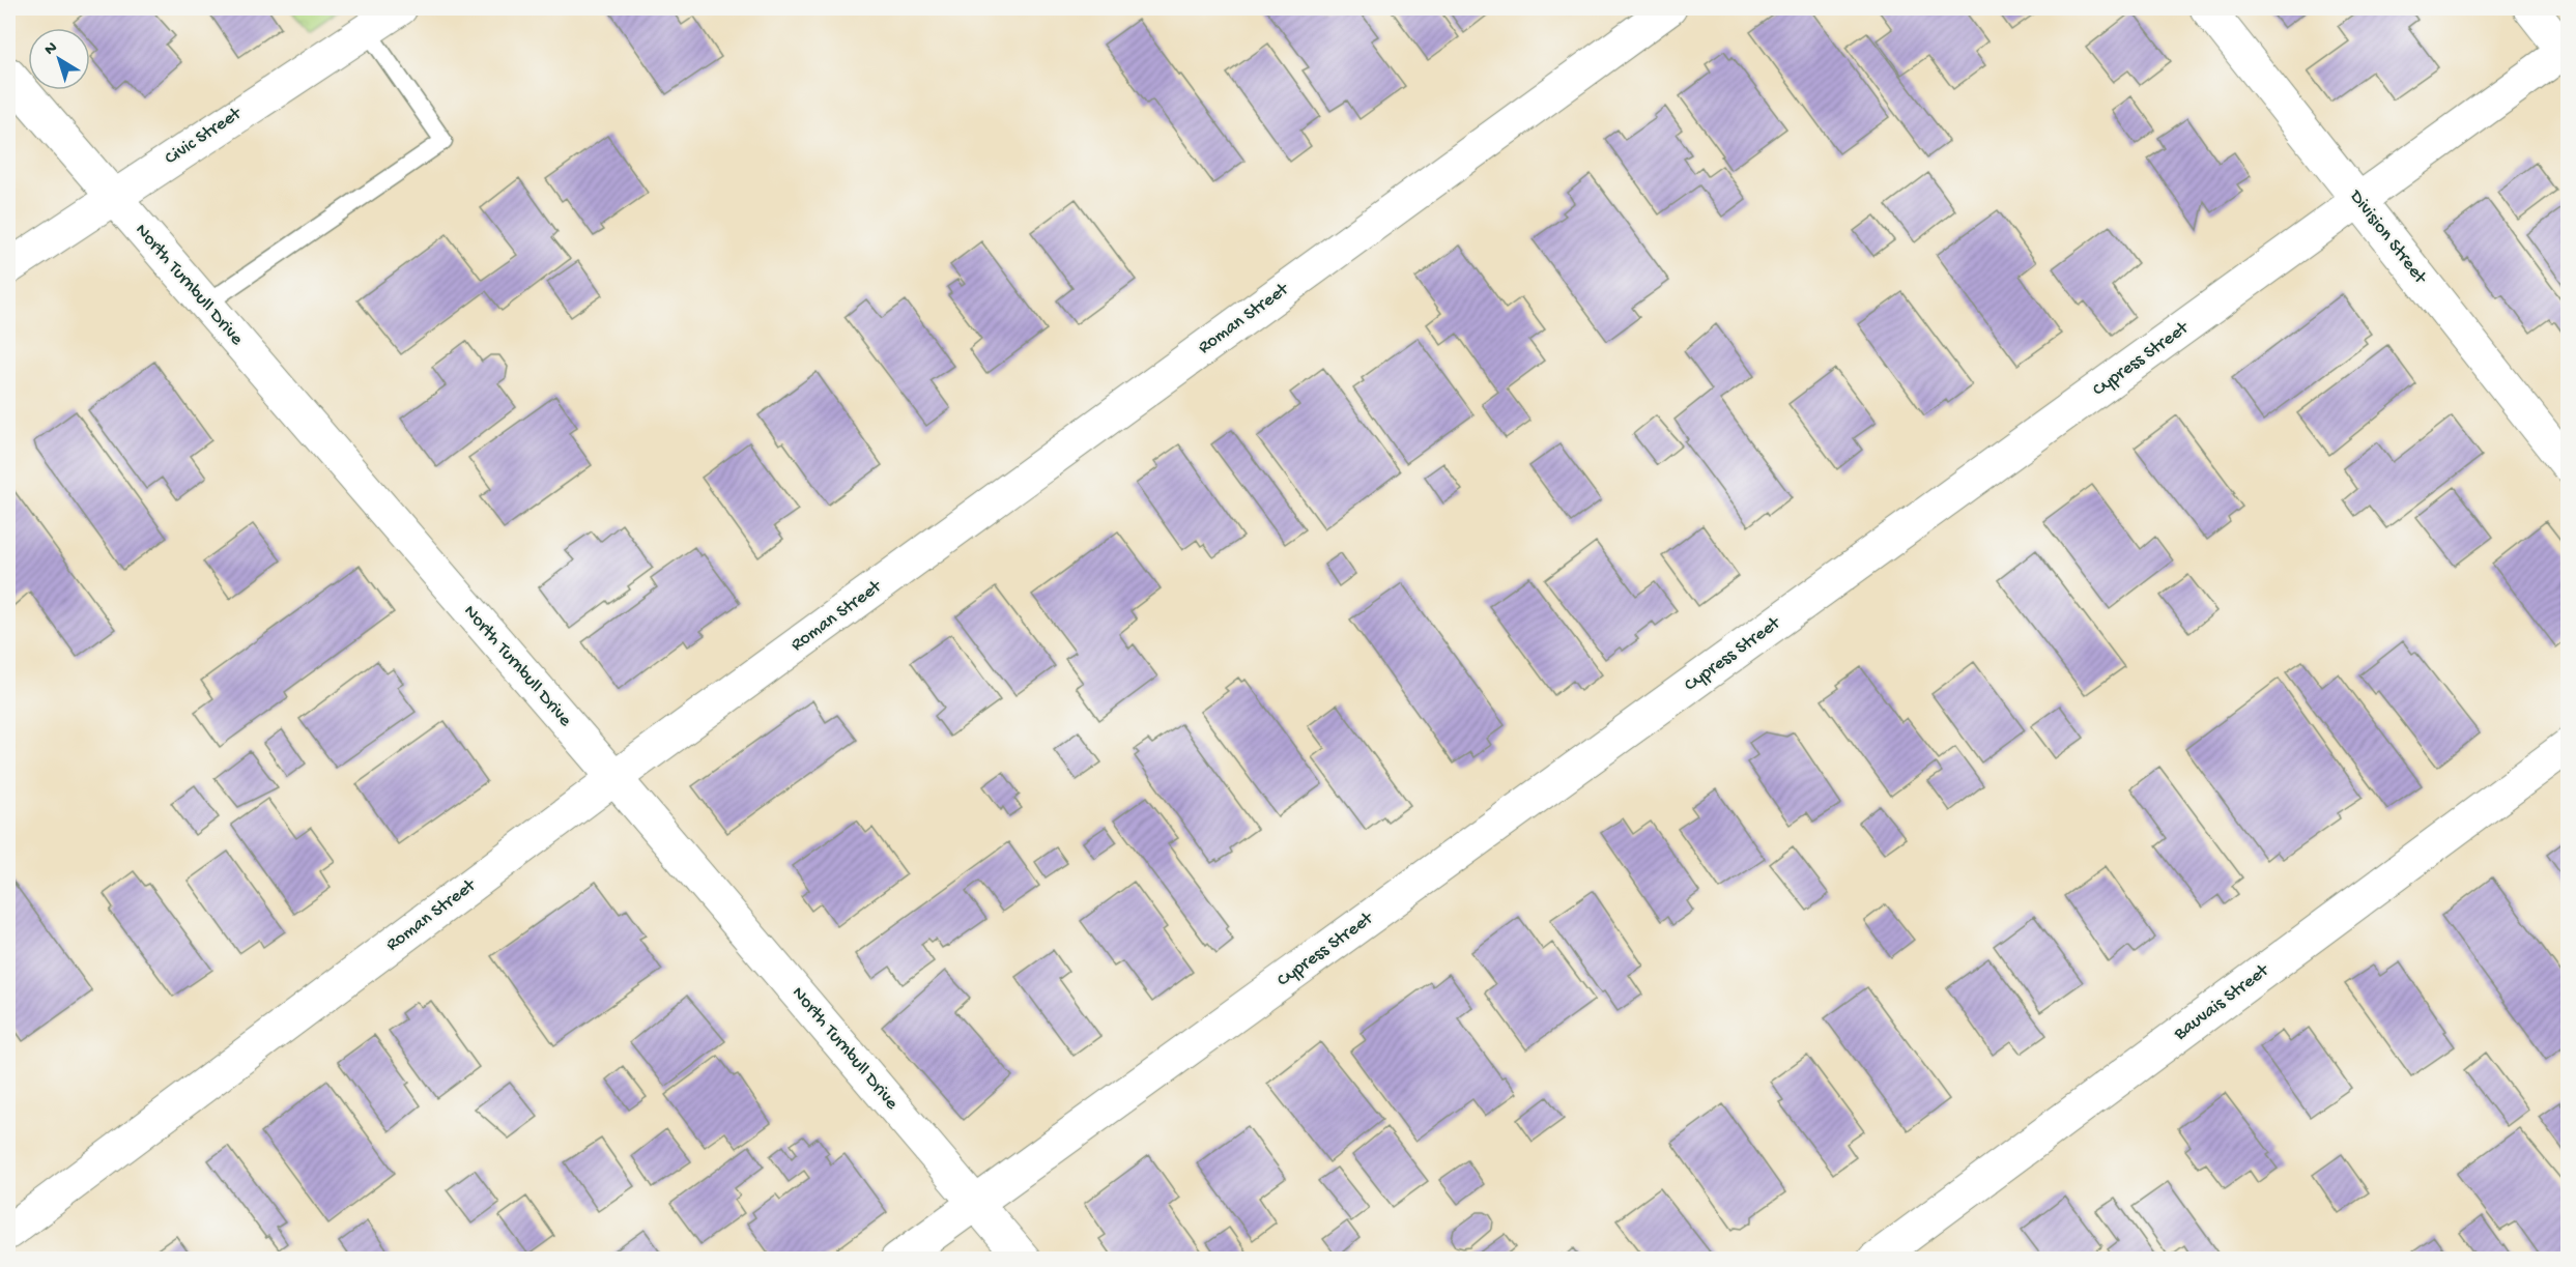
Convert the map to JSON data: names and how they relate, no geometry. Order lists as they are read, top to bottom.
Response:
{
  "streets": {
    "street": [
      "Civic Street",
      "Division Street",
      "North Turnbull Drive",
      "Roman Street",
      "Cypress Street",
      "Bauvais Street"
    ]
  },
  "crossings": [
    ["Civic Street", "North Turnbull Drive"],
    ["Division Street", "Cypress Street"],
    ["North Turnbull Drive", "Roman Street"],
    ["North Turnbull Drive", "Cypress Street"]
  ],
  "north": "top left"
}
